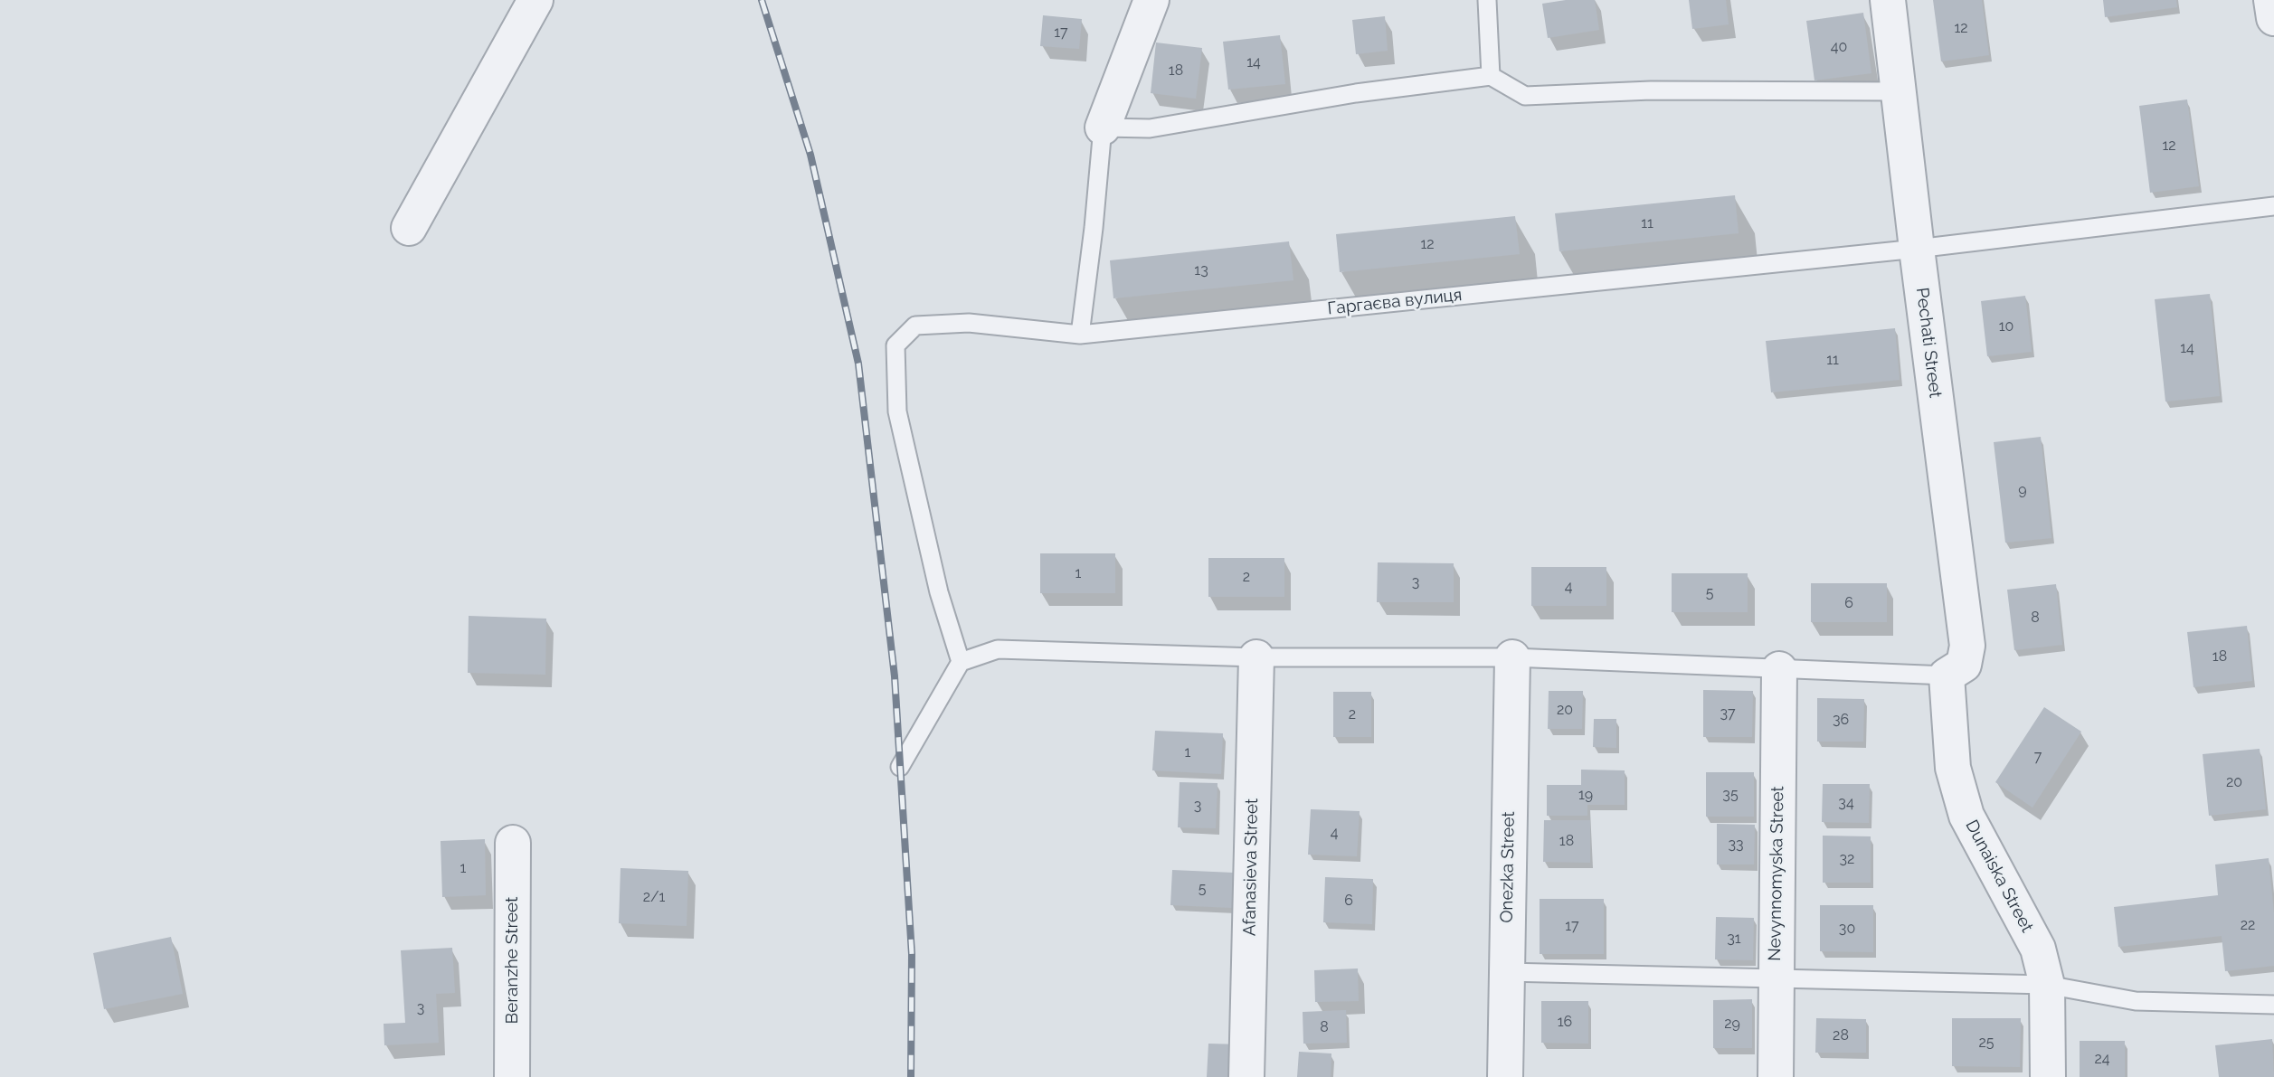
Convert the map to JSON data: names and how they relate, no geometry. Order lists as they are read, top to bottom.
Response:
{
  "streets": {
    "street": [
      "Pechati Street",
      "Afanasieva Street",
      "Onezka Street",
      "Nevynnomyska Street",
      "Dunaiska Street",
      "Beranzhe Street"
    ],
    "lane": ["Гаргаєва вулиця"]
  },
  "crossings": [
    ["Гаргаєва вулиця", "Pechati Street"],
    ["Pechati Street", "Dunaiska Street"]
  ],
  "house_numbers": [
    "12",
    "17",
    "40",
    "14",
    "18",
    "12",
    "11",
    "12",
    "13",
    "10",
    "14",
    "11",
    "9",
    "1",
    "2",
    "3",
    "4",
    "5",
    "6",
    "8",
    "18",
    "20",
    "37",
    "2",
    "36",
    "1",
    "7",
    "20",
    "19",
    "35",
    "34",
    "3",
    "4",
    "18",
    "33",
    "32",
    "1",
    "5",
    "2/1",
    "6",
    "22",
    "17",
    "30",
    "31",
    "3",
    "16",
    "29",
    "8",
    "28",
    "25",
    "24"
  ]
}
